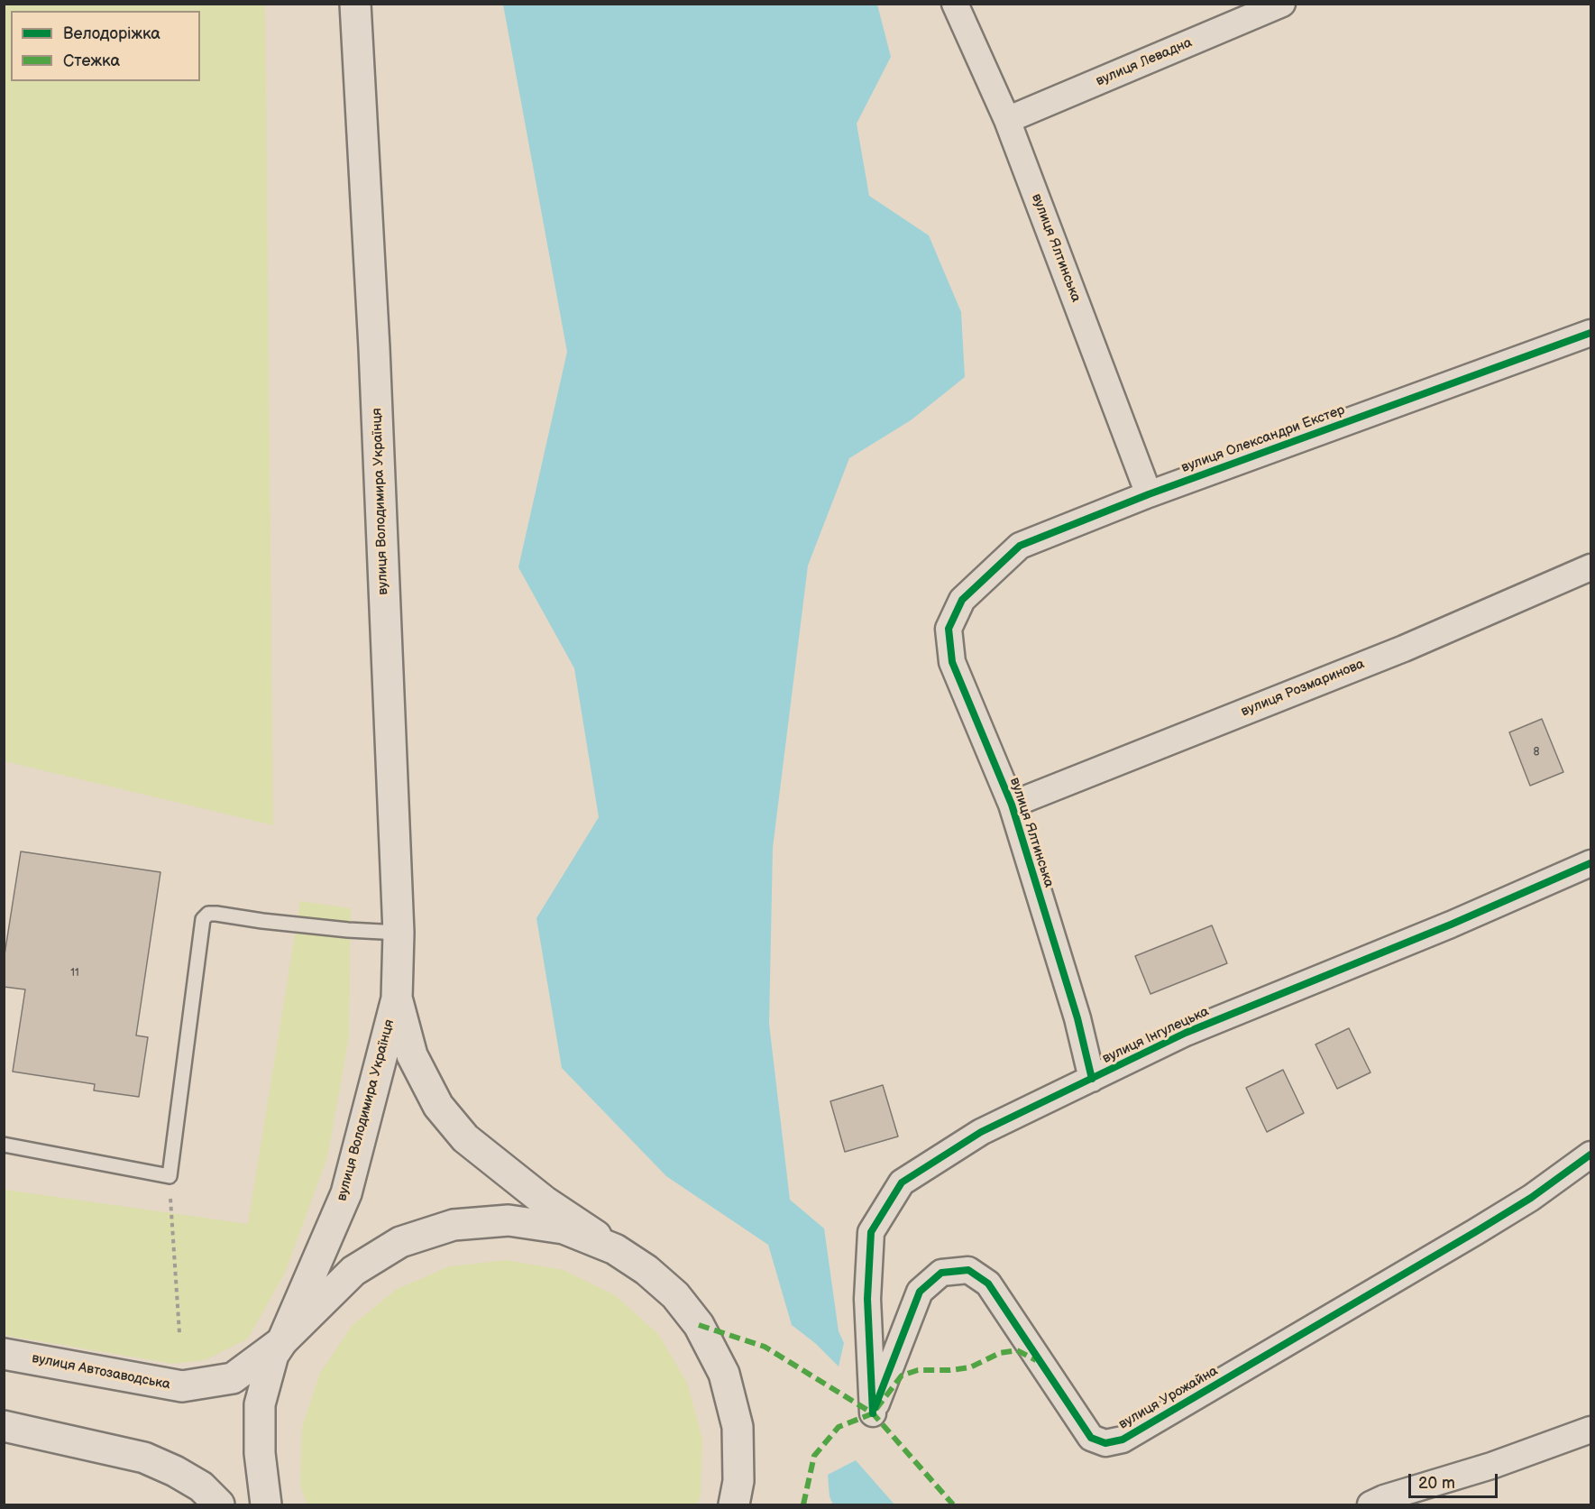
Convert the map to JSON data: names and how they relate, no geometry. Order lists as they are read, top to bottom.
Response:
{
  "streets": {
    "main road": ["вулиця Володимира Українця", "вулиця Автозаводська"],
    "street": [
      "вулиця Левадна",
      "вулиця Ялтинська",
      "вулиця Олександри Екстер",
      "вулиця Розмаринова",
      "вулиця Інгулецька",
      "вулиця Урожайна"
    ]
  },
  "crossings": [
    ["вулиця Левадна", "вулиця Ялтинська"],
    ["вулиця Ялтинська", "вулиця Олександри Екстер"],
    ["вулиця Ялтинська", "вулиця Розмаринова"],
    ["вулиця Ялтинська", "вулиця Інгулецька"],
    ["вулиця Володимира Українця", "вулиця Автозаводська"],
    ["вулиця Інгулецька", "вулиця Урожайна"]
  ],
  "house_numbers": ["8", "11"],
  "legend": ["Велодоріжка", "Стежка"],
  "scale_bar": "20 m"
}
